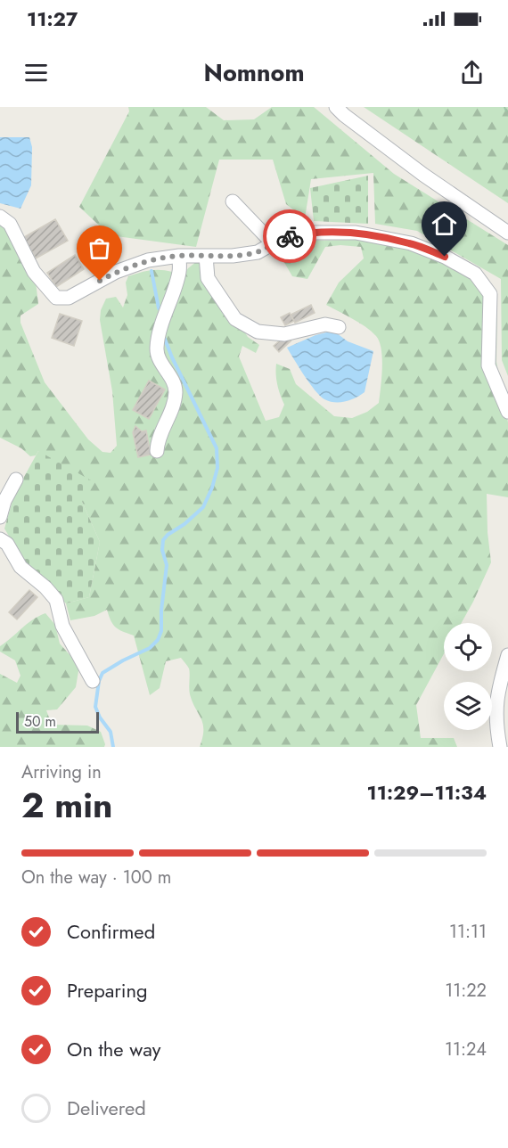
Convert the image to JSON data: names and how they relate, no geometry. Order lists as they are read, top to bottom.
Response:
{
  "scale_bar": "50 m",
  "page": {
    "status": "11:27",
    "header": "Nomnom",
    "scale": "50 m",
    "heading": ["2 min", "Arriving in", "11:29–11:34"],
    "bar": "On the way · 100 m",
    "list": [
      ["Confirmed", "11:11"],
      ["Preparing", "11:22"],
      ["On the way", "11:24"],
      "Delivered"
    ]
  }
}
